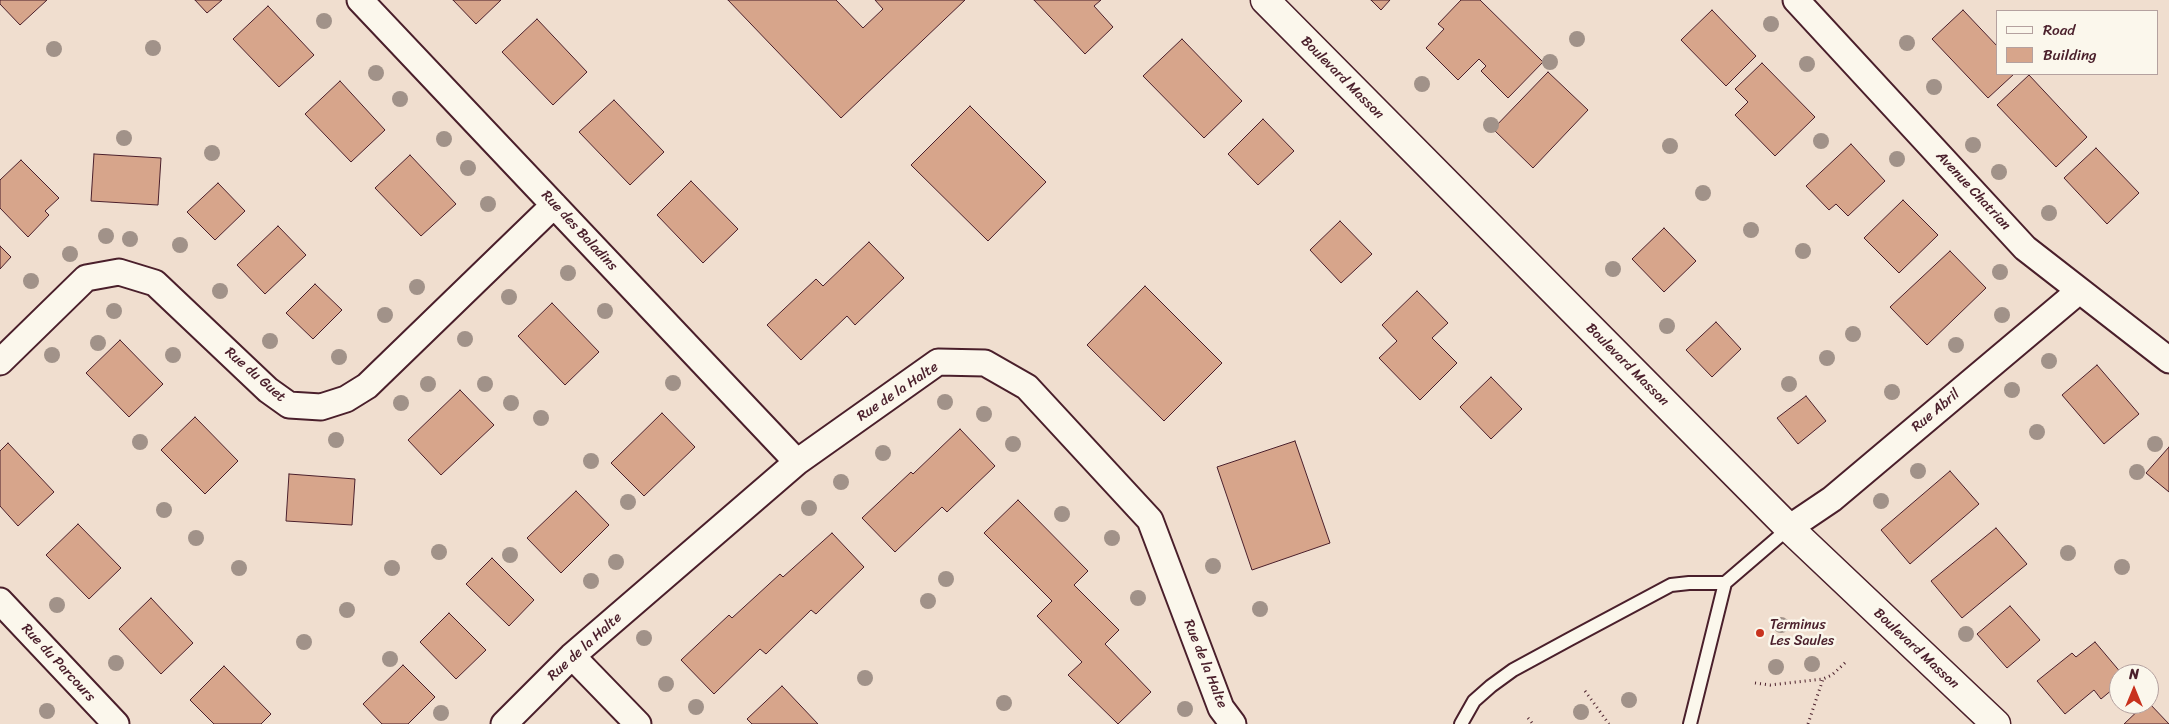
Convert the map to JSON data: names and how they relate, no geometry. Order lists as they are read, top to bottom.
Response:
{
  "streets": {
    "main road": ["Boulevard Masson"],
    "street": [
      "Avenue Chatrian",
      "Rue des Baladins",
      "Rue du Guet",
      "Rue de la Halte",
      "Rue Abril",
      "Rue du Parcours"
    ]
  },
  "crossings": [
    ["Boulevard Masson", "Rue Abril"],
    ["Avenue Chatrian", "Rue Abril"],
    ["Rue des Baladins", "Rue du Guet"],
    ["Rue des Baladins", "Rue de la Halte"]
  ],
  "places": ["Terminus Les Saules"],
  "legend": ["Road", "Building"],
  "north": "top"
}
